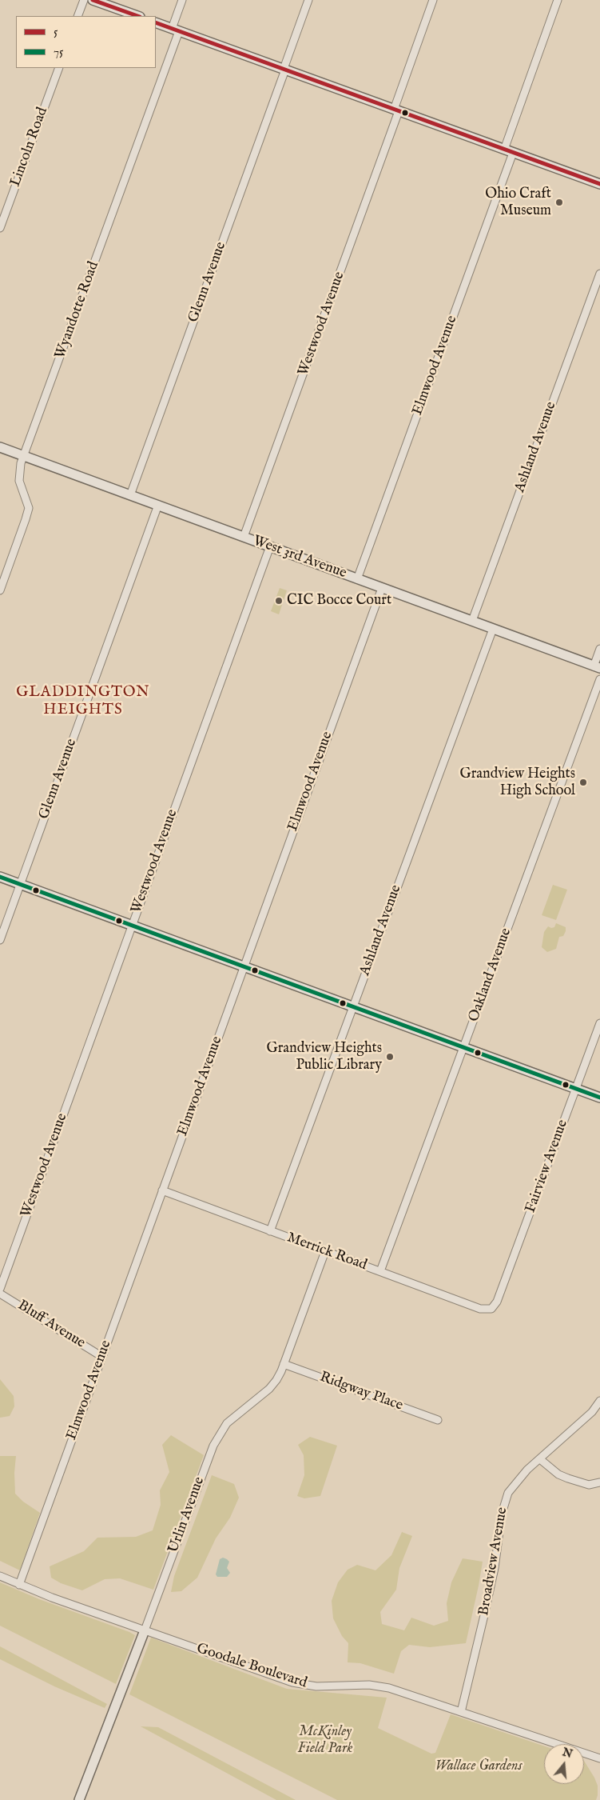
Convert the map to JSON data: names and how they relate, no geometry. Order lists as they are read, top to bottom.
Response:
{
  "streets": {
    "street": [
      "Lincoln Road",
      "Glenn Avenue",
      "Wyandotte Road",
      "Westwood Avenue",
      "Elmwood Avenue",
      "Ashland Avenue",
      "West 3rd Avenue",
      "Oakland Avenue",
      "Fairview Avenue",
      "Merrick Road",
      "Bluff Avenue",
      "Ridgway Place",
      "Urlin Avenue",
      "Broadview Avenue",
      "Goodale Boulevard"
    ]
  },
  "crossings": [
    ["Glenn Avenue", "West 3rd Avenue"],
    ["Wyandotte Road", "West 3rd Avenue"],
    ["Westwood Avenue", "West 3rd Avenue"],
    ["Westwood Avenue", "Bluff Avenue"],
    ["Elmwood Avenue", "West 3rd Avenue"],
    ["Elmwood Avenue", "Merrick Road"],
    ["Elmwood Avenue", "Bluff Avenue"],
    ["Elmwood Avenue", "Goodale Boulevard"],
    ["Ashland Avenue", "West 3rd Avenue"],
    ["Ashland Avenue", "Merrick Road"],
    ["Oakland Avenue", "Merrick Road"],
    ["Fairview Avenue", "Merrick Road"],
    ["Merrick Road", "Urlin Avenue"],
    ["Ridgway Place", "Urlin Avenue"],
    ["Urlin Avenue", "Goodale Boulevard"],
    ["Broadview Avenue", "Goodale Boulevard"]
  ],
  "districts": ["GLADDINGTON HEIGHTS"],
  "parks": ["McKinley Field Park", "Wallace Gardens"],
  "places": [
    "Ohio Craft Museum",
    "CIC Bocce Court",
    "Grandview Heights High School",
    "Grandview Heights Public Library"
  ],
  "lines": ["transit line 5", "transit line 75"],
  "legend": ["5", "75"],
  "north": "top"
}
